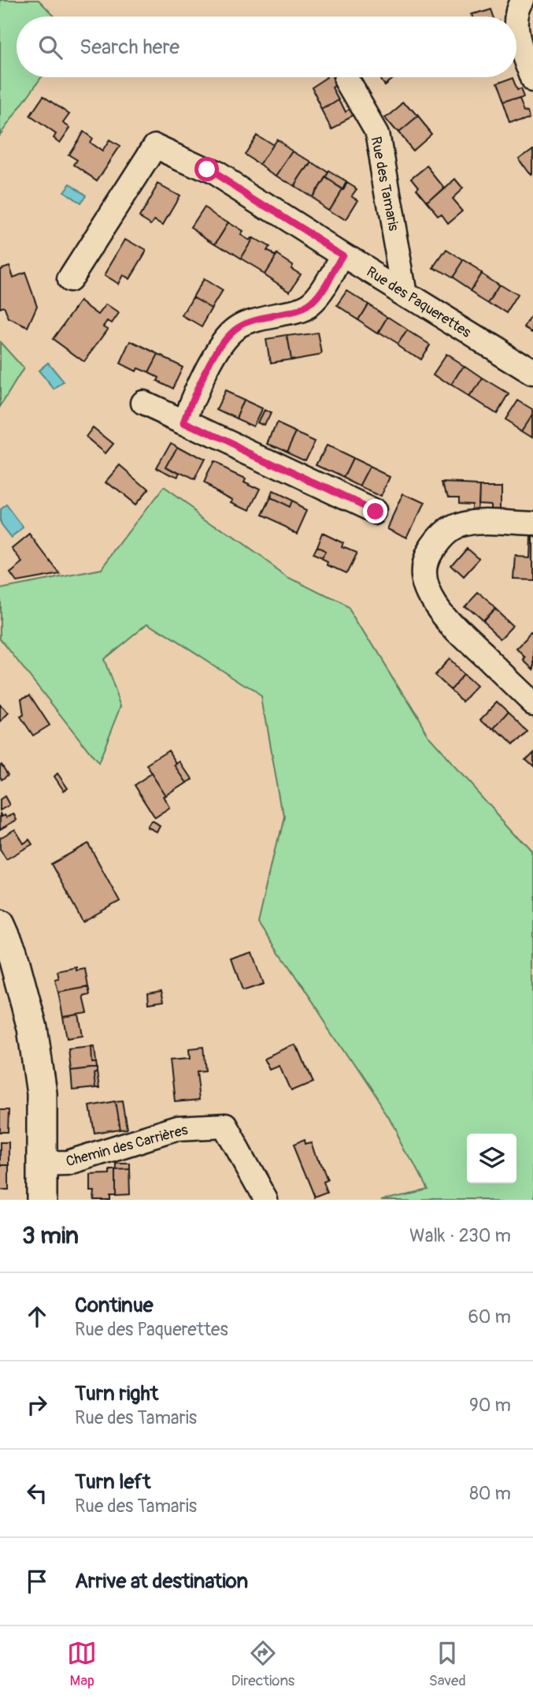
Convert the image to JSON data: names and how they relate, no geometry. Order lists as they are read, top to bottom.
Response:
{
  "streets": {
    "street": ["Rue des Tamaris", "Rue des Paquerettes", "Chemin des Carrières"]
  },
  "crossings": [
    ["Rue des Tamaris", "Rue des Paquerettes"]
  ],
  "page": {
    "search": "Search here",
    "heading": ["3 min", "Walk · 230 m"],
    "list": [
      ["Continue", "Rue des Paquerettes", "60 m"],
      ["Turn right", "Rue des Tamaris", "90 m"],
      ["Turn left", "Rue des Tamaris", "80 m"],
      "Arrive at destination"
    ],
    "nav": ["Map", "Directions", "Saved"]
  }
}
